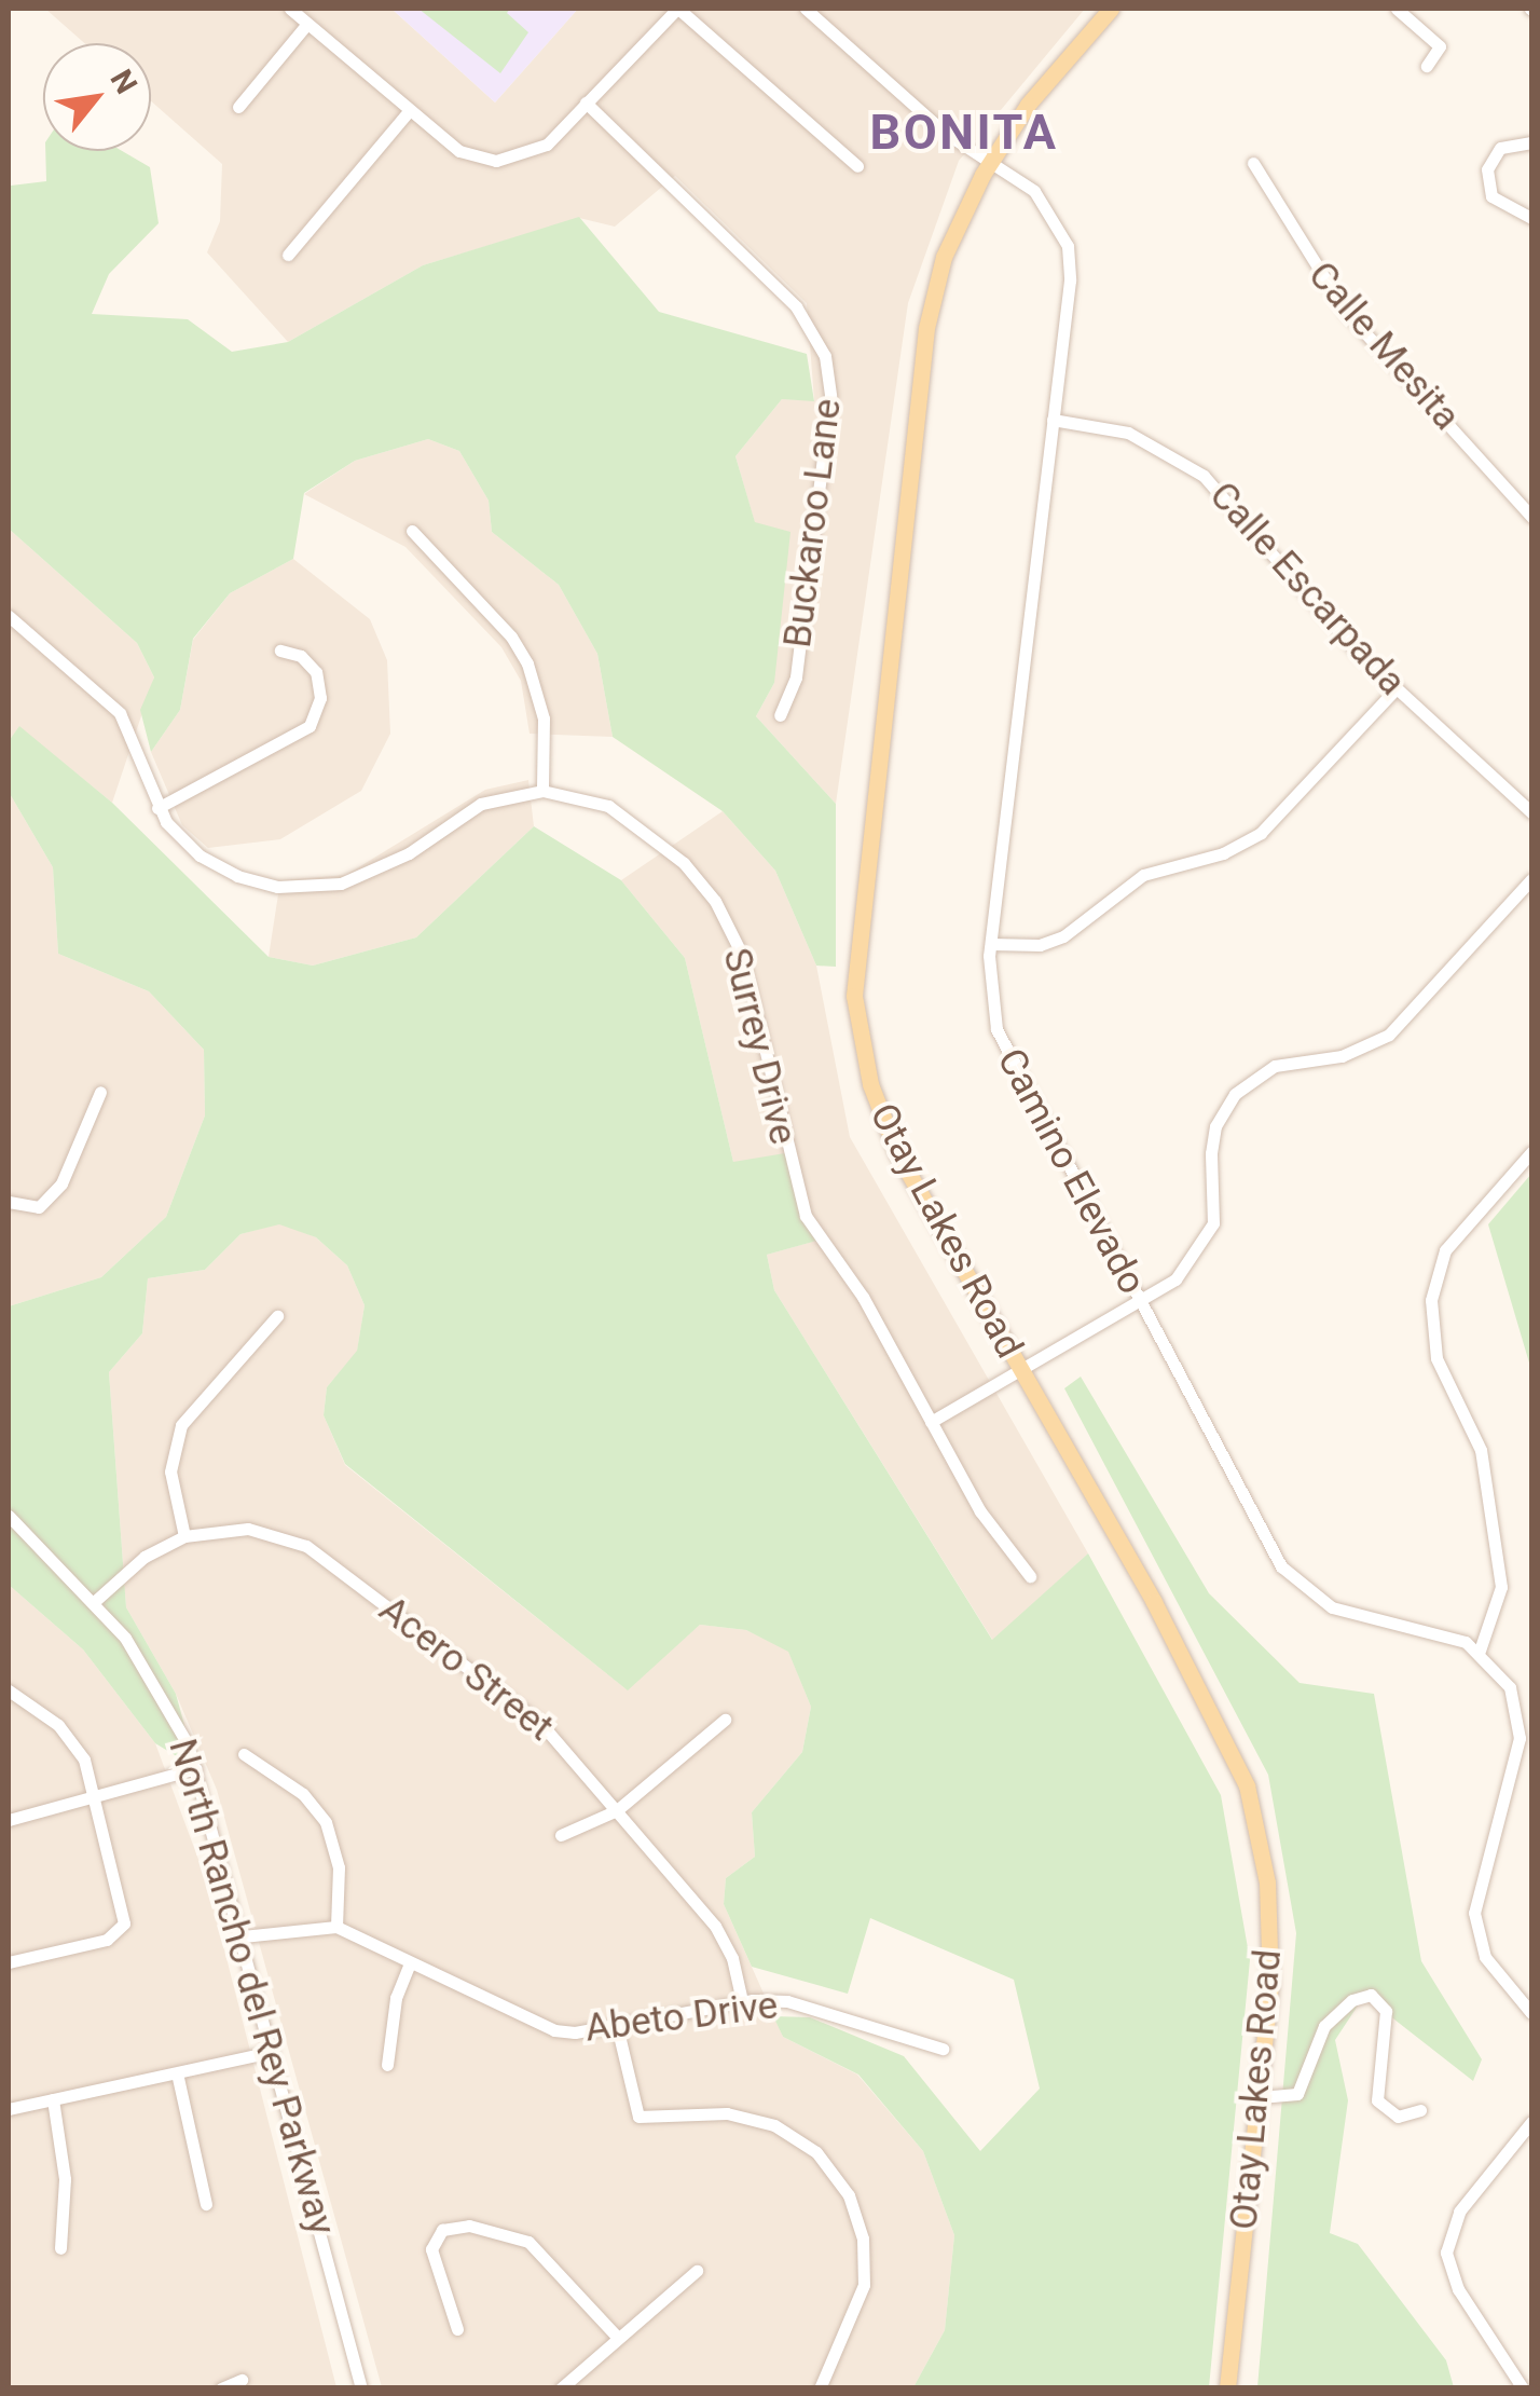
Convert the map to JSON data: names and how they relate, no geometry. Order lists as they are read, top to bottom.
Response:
{
  "streets": {
    "main road": ["Otay Lakes Road"],
    "street": [
      "Calle Mesita",
      "Buckaroo Lane",
      "Calle Escarpada",
      "Surrey Drive",
      "Camino Elevado",
      "Acero Street",
      "North Rancho del Rey Parkway",
      "Abeto Drive"
    ]
  },
  "crossings": [
    ["Calle Escarpada", "Camino Elevado"],
    ["Camino Elevado", "Otay Lakes Road"],
    ["Acero Street", "North Rancho del Rey Parkway"],
    ["Acero Street", "Abeto Drive"]
  ],
  "districts": ["BONITA"],
  "north": "top right"
}
